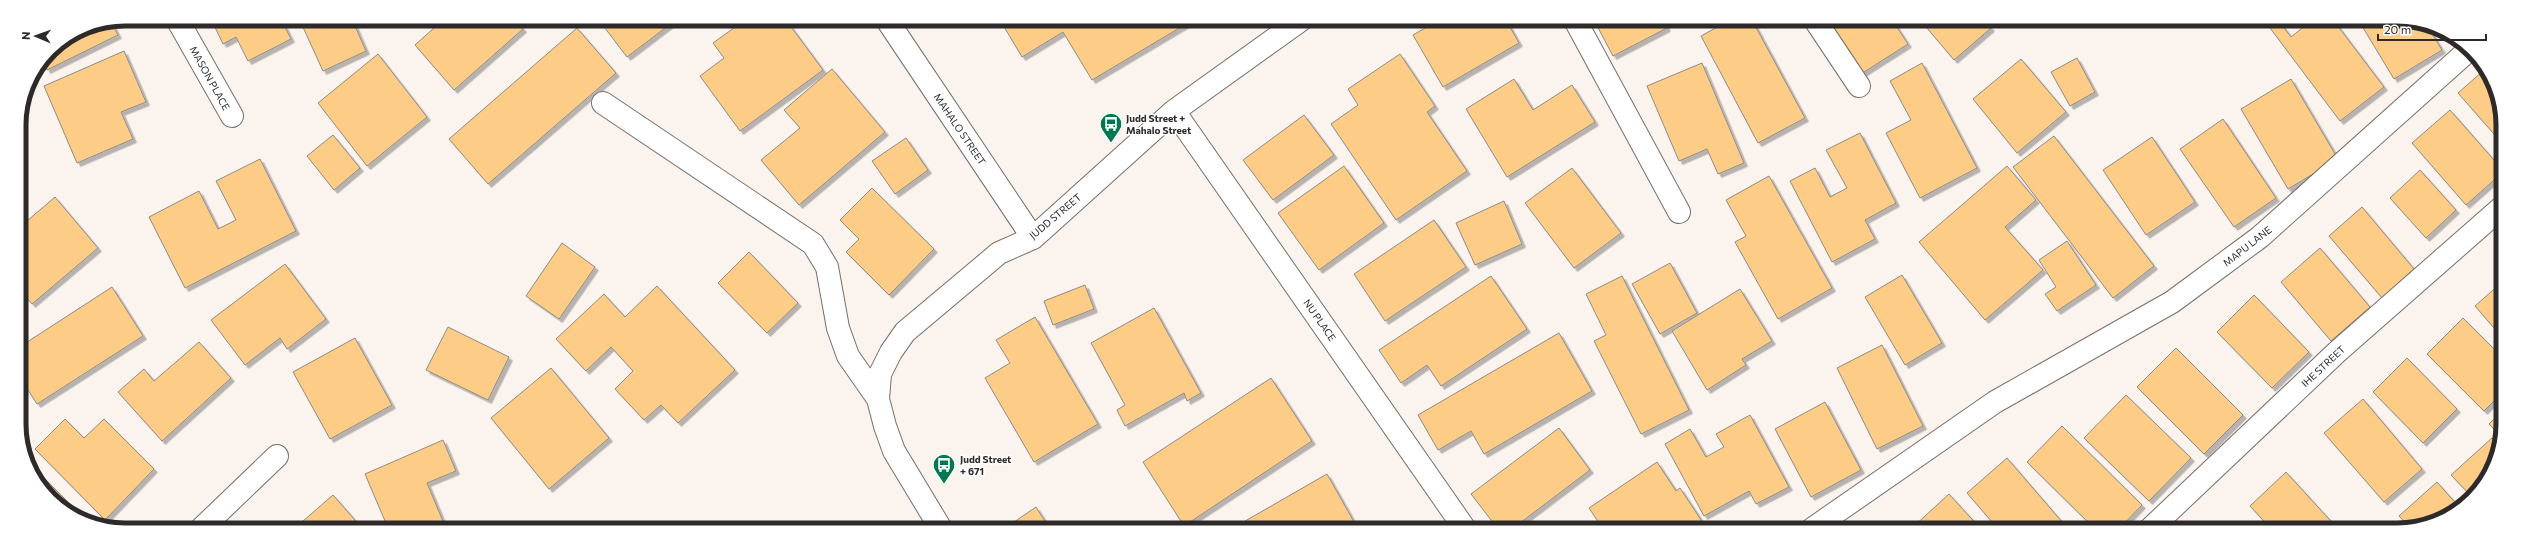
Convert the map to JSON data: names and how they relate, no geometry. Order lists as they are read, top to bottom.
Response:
{
  "streets": {
    "street": [
      "MASON PLACE",
      "MAHALO STREET",
      "JUDD STREET",
      "MAPU LANE",
      "NU PLACE",
      "IHE STREET"
    ]
  },
  "crossings": [
    ["MAHALO STREET", "JUDD STREET"],
    ["JUDD STREET", "NU PLACE"]
  ],
  "places": {
    "bus stop": ["Judd Street + Mahalo Street", "Judd Street + 671"]
  },
  "scale_bar": "20 m",
  "north": "left"
}
